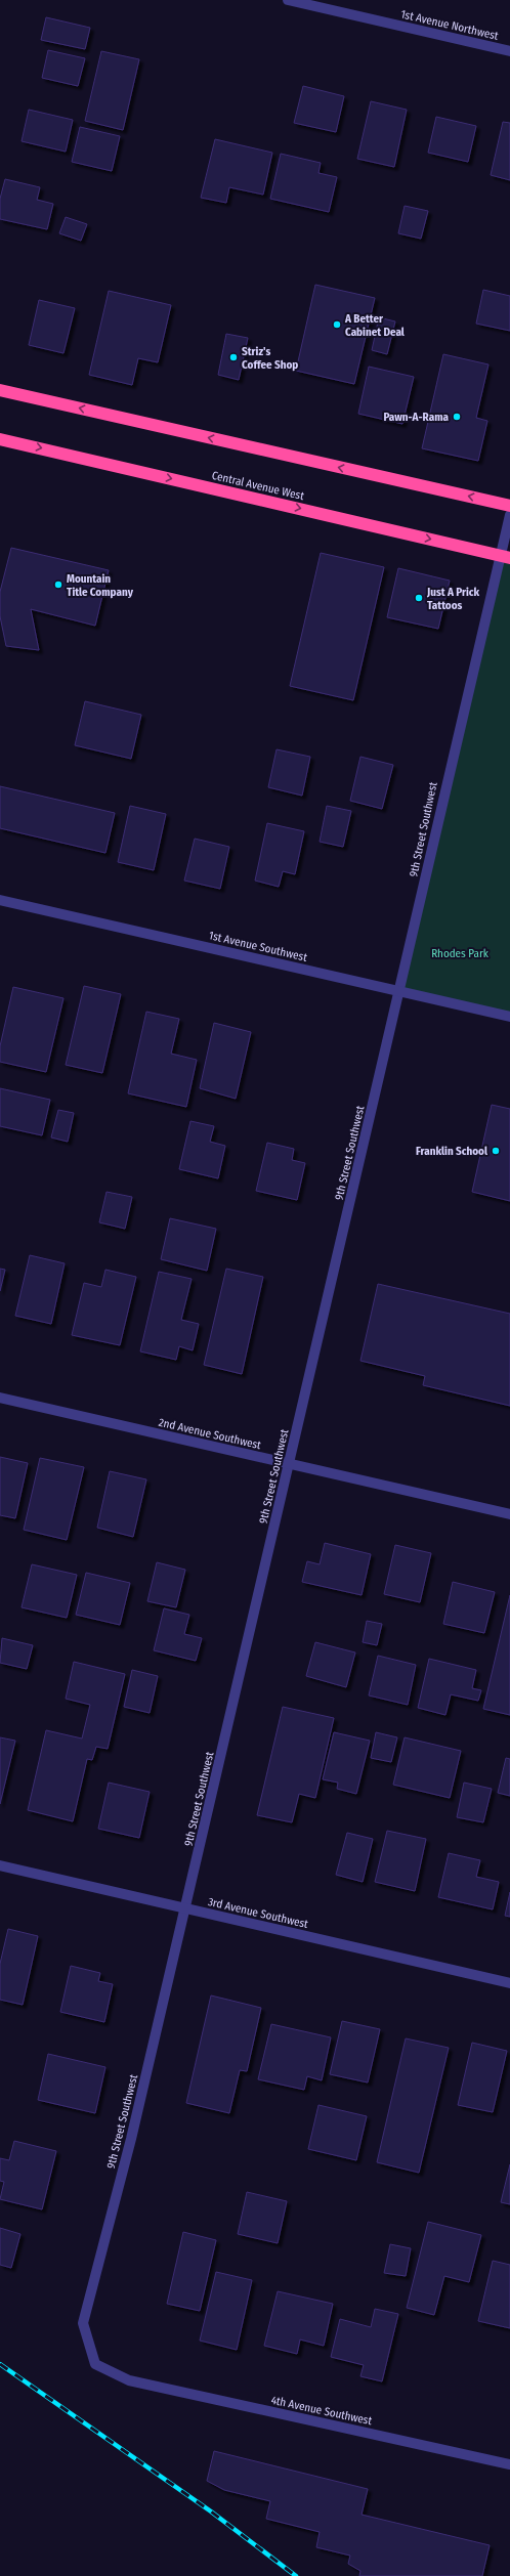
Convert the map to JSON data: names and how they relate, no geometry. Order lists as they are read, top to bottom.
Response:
{
  "streets": {
    "highway": ["Central Avenue West"],
    "street": [
      "1st Avenue Northwest",
      "9th Street Southwest",
      "1st Avenue Southwest",
      "2nd Avenue Southwest",
      "3rd Avenue Southwest",
      "4th Avenue Southwest"
    ]
  },
  "crossings": [
    ["Central Avenue West", "9th Street Southwest"],
    ["9th Street Southwest", "1st Avenue Southwest"],
    ["9th Street Southwest", "2nd Avenue Southwest"],
    ["9th Street Southwest", "3rd Avenue Southwest"],
    ["9th Street Southwest", "4th Avenue Southwest"]
  ],
  "parks": ["Rhodes Park"],
  "places": [
    "A Better Cabinet Deal",
    "Striz's Coffee Shop",
    "Pawn-A-Rama",
    "Mountain Title Company",
    "Just A Prick Tattoos",
    "Franklin School"
  ]
}
